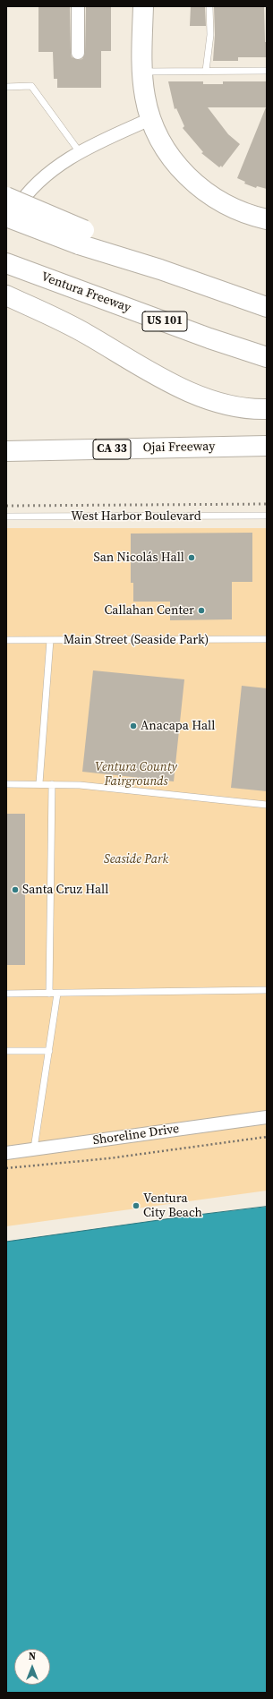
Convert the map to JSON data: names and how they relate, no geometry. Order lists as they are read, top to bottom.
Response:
{
  "streets": {
    "main road": [
      "Ventura Freeway",
      "US 101",
      "Ojai Freeway",
      "CA 33"
    ],
    "street": ["Shoreline Drive"],
    "lane": ["West Harbor Boulevard", "Main Street (Seaside Park)"]
  },
  "parks": ["Ventura County Fairgrounds", "Seaside Park"],
  "places": [
    "San Nicolás Hall",
    "Callahan Center",
    "Anacapa Hall",
    "Santa Cruz Hall",
    "Ventura City Beach"
  ],
  "north": "top"
}
